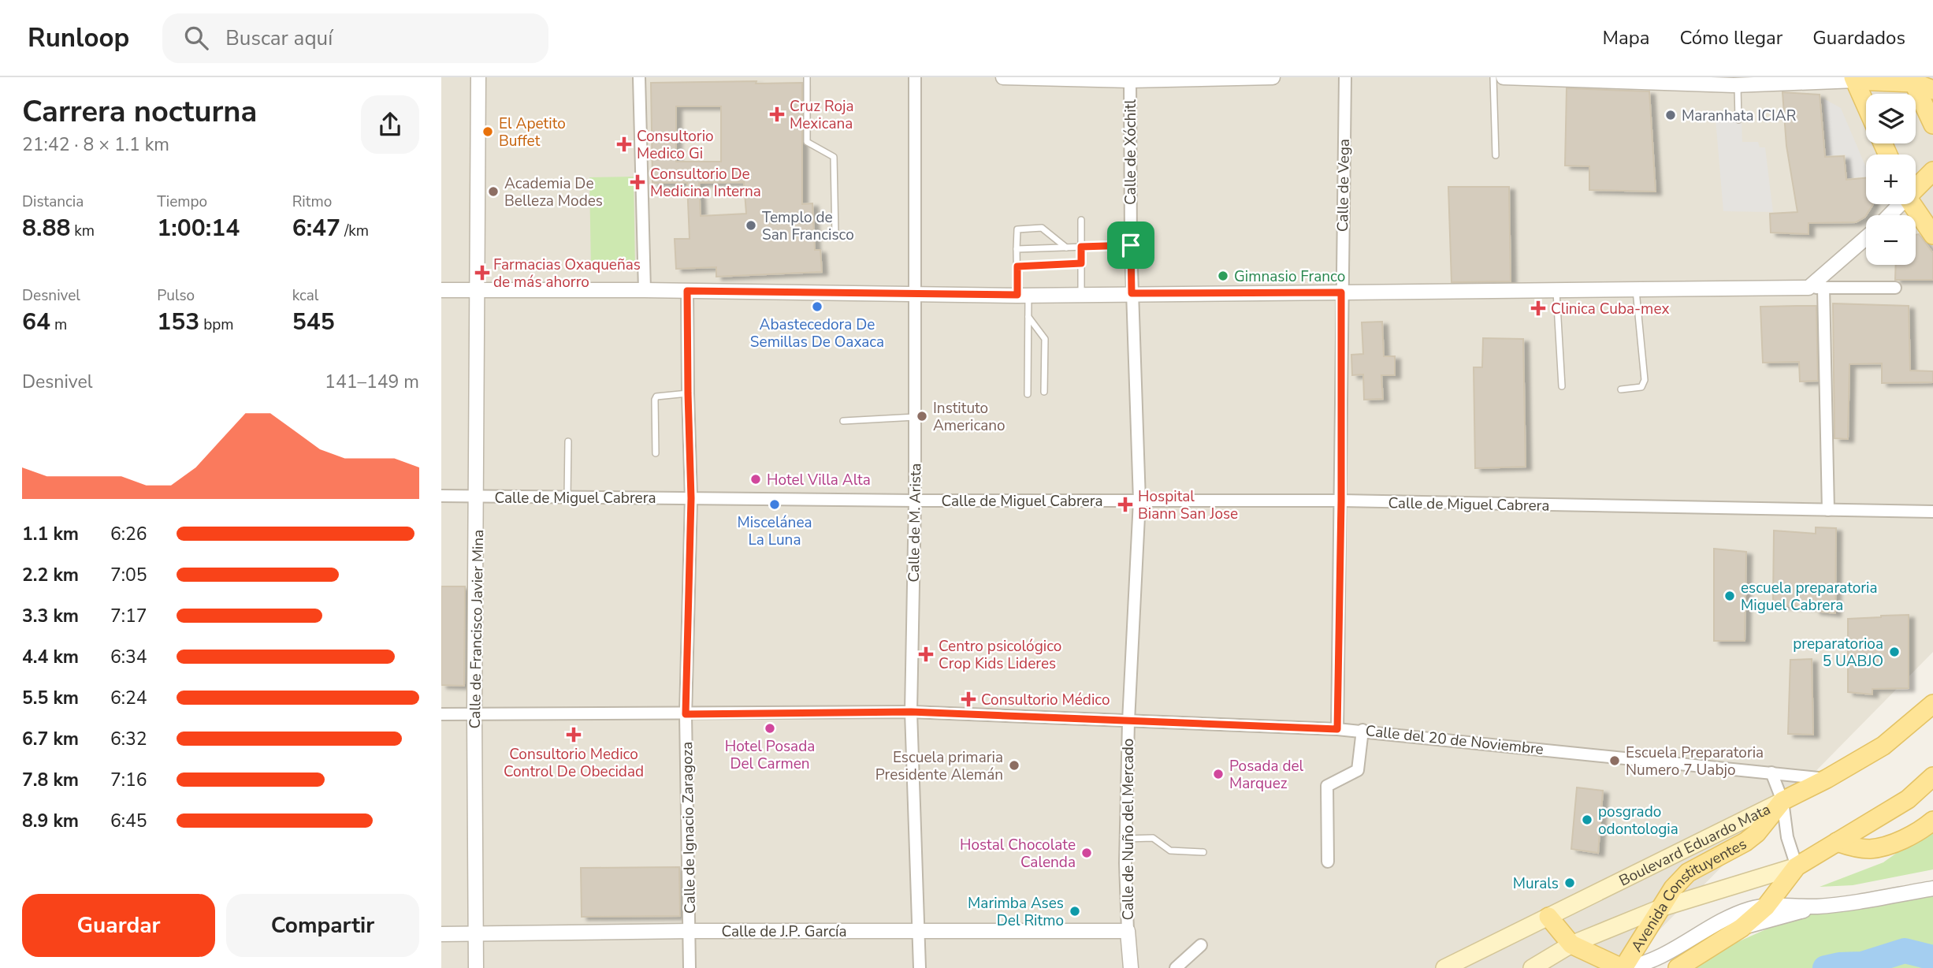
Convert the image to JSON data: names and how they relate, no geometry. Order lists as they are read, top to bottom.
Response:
{
  "streets": {
    "main road": ["Boulevard Eduardo Mata", "Avenida Constituyentes"],
    "street": [
      "Calle de Xóchitl",
      "Calle de Vega",
      "Calle de Miguel Cabrera",
      "Calle de M. Arista",
      "Calle de Francisco Javier Mina",
      "Calle del 20 de Noviembre",
      "Calle de Ignacio Zaragoza",
      "Calle de Nuño del Mercado",
      "Calle de J.P. García"
    ]
  },
  "crossings": [
    ["Calle de Xóchitl", "Calle de Nuño del Mercado"],
    ["Calle de Vega", "Calle de Miguel Cabrera"],
    ["Calle de Vega", "Calle del 20 de Noviembre"],
    ["Calle de Miguel Cabrera", "Calle de M. Arista"],
    ["Calle de Miguel Cabrera", "Calle de Francisco Javier Mina"],
    ["Calle de Miguel Cabrera", "Calle de Ignacio Zaragoza"],
    ["Calle de Miguel Cabrera", "Calle de Nuño del Mercado"],
    ["Calle de M. Arista", "Calle del 20 de Noviembre"],
    ["Calle de M. Arista", "Calle de J.P. García"],
    ["Calle de Francisco Javier Mina", "Calle del 20 de Noviembre"],
    ["Calle de Francisco Javier Mina", "Calle de J.P. García"],
    ["Calle del 20 de Noviembre", "Calle de Ignacio Zaragoza"],
    ["Calle del 20 de Noviembre", "Calle de Nuño del Mercado"],
    ["Calle del 20 de Noviembre", "Boulevard Eduardo Mata"],
    ["Calle de Ignacio Zaragoza", "Calle de J.P. García"],
    ["Calle de Nuño del Mercado", "Calle de J.P. García"],
    ["Boulevard Eduardo Mata", "Avenida Constituyentes"]
  ],
  "places": {
    "health": [
      "Cruz Roja Mexicana",
      "Consultorio Medico Gi",
      "Consultorio De Medicina Interna",
      "Farmacias Oxaqueñas de más ahorro",
      "Clinica Cuba-mex",
      "Hospital Biann San Jose",
      "Centro psicológico Crop Kids Lideres",
      "Consultorio Médico",
      "Consultorio Medico Control De Obecidad"
    ],
    "other": [
      "Maranhata ICIAR",
      "El Apetito Buffet",
      "Academia De Belleza Modes",
      "Templo de San Francisco",
      "Gimnasio Franco",
      "Abastecedora De Semillas De Oaxaca",
      "Instituto Americano",
      "Hotel Villa Alta",
      "Miscelánea La Luna",
      "escuela preparatoria Miguel Cabrera",
      "preparatorioa 5 UABJO",
      "Hotel Posada Del Carmen",
      "Escuela Preparatoria Numero 7 Uabjo",
      "Escuela primaria Presidente Alemán",
      "Posada del Marquez",
      "posgrado odontologia",
      "Hostal Chocolate Calenda",
      "Murals",
      "Marimba Ases Del Ritmo"
    ]
  },
  "page": {
    "header": "Runloop",
    "search": "Buscar aquí",
    "nav": ["Mapa", "Cómo llegar", "Guardados"],
    "heading": ["Carrera nocturna", "21:42 · 8 × 1.1 km"],
    "map_buttons": ["+", "−"],
    "stats": [
      ["Distancia", "8.88 km"],
      ["Tiempo", "1:00:14"],
      ["Ritmo", "6:47 /km"],
      ["Desnivel", "64 m"],
      ["Pulso", "153 bpm"],
      ["kcal", "545"]
    ],
    "chart": ["Desnivel", "141–149 m"],
    "list": [
      {
        "name": "1.1 km",
        "note": "6:26"
      },
      {
        "name": "2.2 km",
        "note": "7:05"
      },
      {
        "name": "3.3 km",
        "note": "7:17"
      },
      {
        "name": "4.4 km",
        "note": "6:34"
      },
      {
        "name": "5.5 km",
        "note": "6:24"
      },
      {
        "name": "6.7 km",
        "note": "6:32"
      },
      {
        "name": "7.8 km",
        "note": "7:16"
      },
      {
        "name": "8.9 km",
        "note": "6:45"
      }
    ],
    "buttons": ["Guardar", "Compartir"]
  }
}
